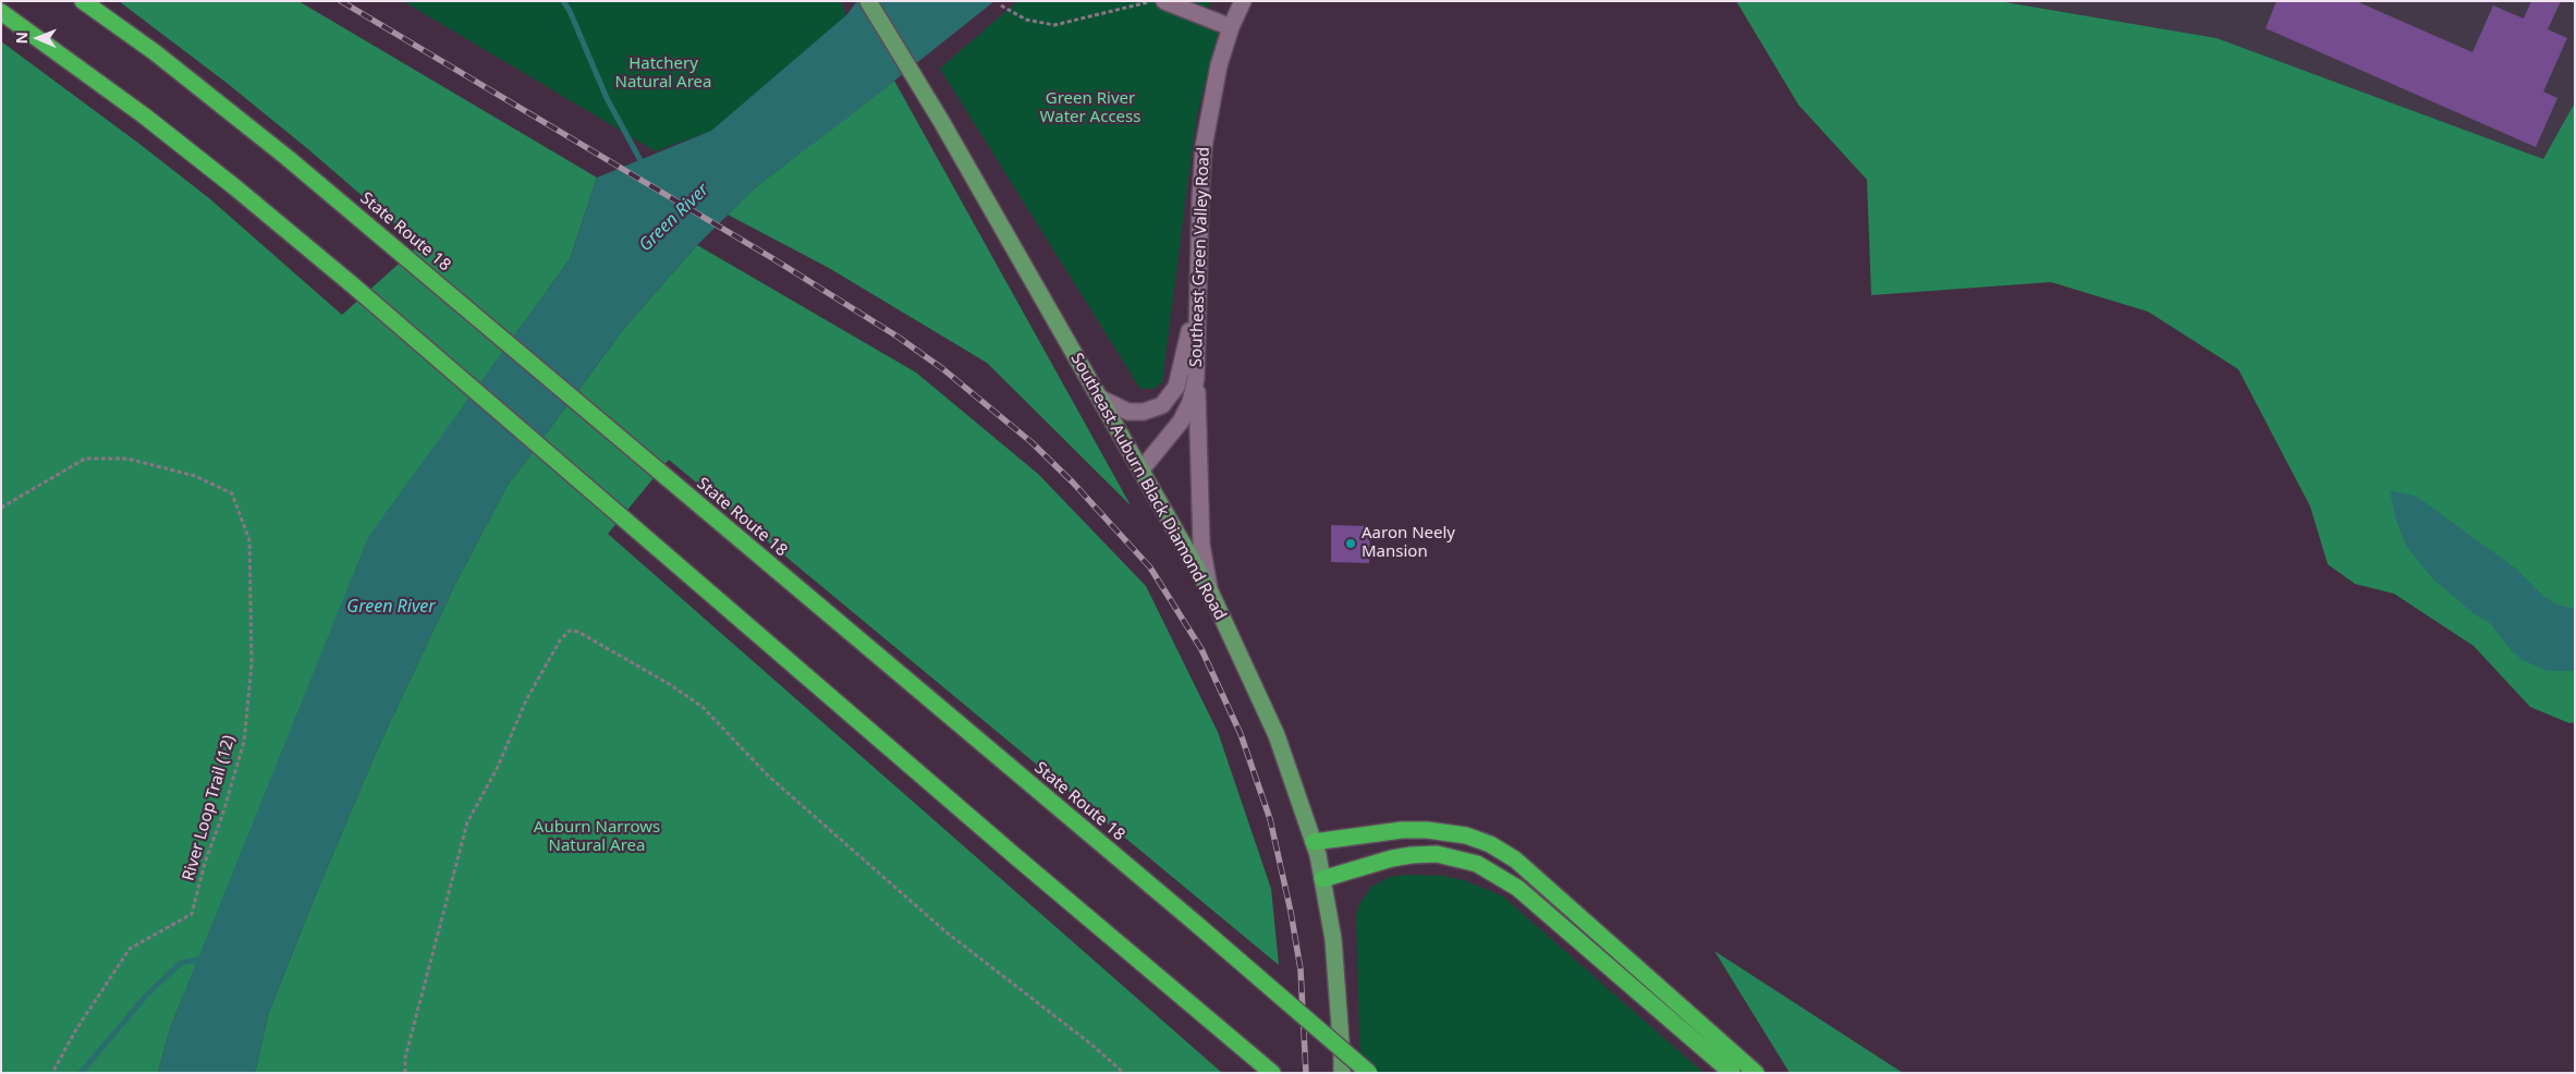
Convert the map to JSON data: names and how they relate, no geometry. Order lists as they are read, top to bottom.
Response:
{
  "streets": {
    "highway": ["State Route 18"],
    "main road": ["Southeast Auburn Black Diamond Road"],
    "street": ["Southeast Green Valley Road"],
    "path": ["River Loop Trail (12)"]
  },
  "crossings": [
    ["Southeast Green Valley Road", "Southeast Auburn Black Diamond Road"]
  ],
  "water": ["Green River"],
  "parks": ["Hatchery Natural Area", "Green River Water Access", "Auburn Narrows Natural Area"],
  "places": ["Aaron Neely Mansion"],
  "north": "left"
}
